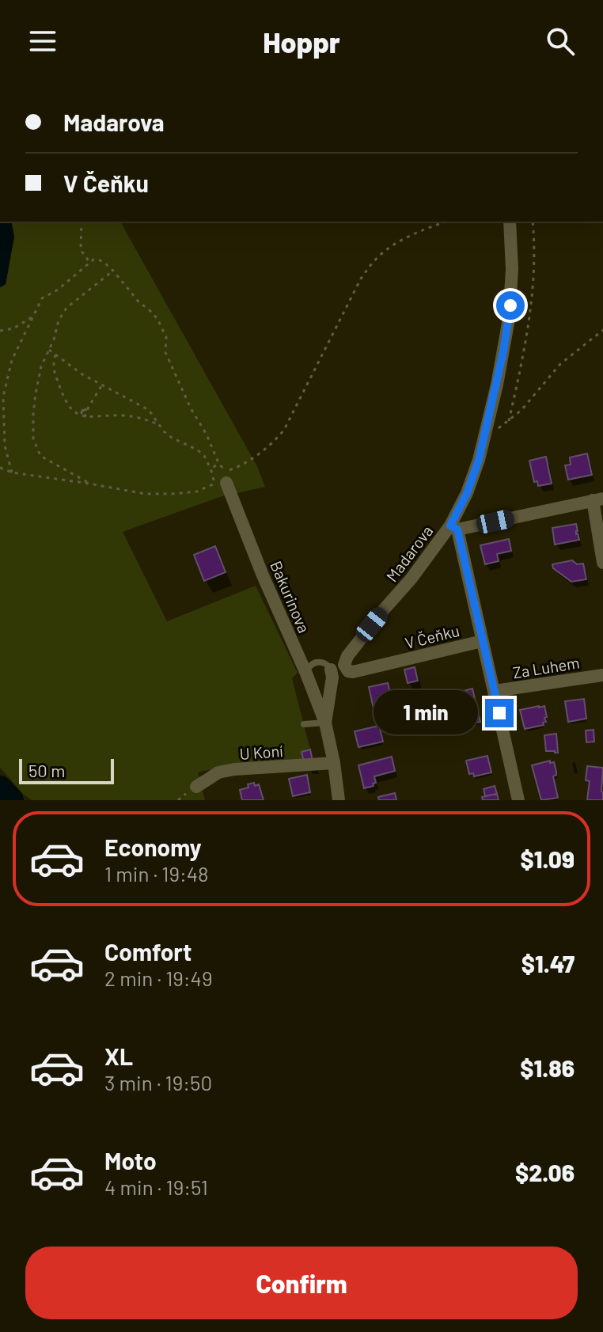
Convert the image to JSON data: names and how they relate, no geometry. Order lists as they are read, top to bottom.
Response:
{
  "streets": {
    "street": [
      "Madarova",
      "Bakurinova",
      "V Čeňku",
      "Za Luhem",
      "U Koní"
    ]
  },
  "crossings": [
    ["Madarova", "V Čeňku"],
    ["Bakurinova", "U Koní"],
    ["V Čeňku", "Za Luhem"]
  ],
  "scale_bar": "50 m",
  "page": {
    "header": "Hoppr",
    "banner": ["Madarova", "V Čeňku"],
    "bubble": "1 min",
    "scale": "50 m",
    "list": [
      {
        "name": "Economy",
        "note": "1 min · 19:48",
        "value": "$1.09"
      },
      {
        "name": "Comfort",
        "note": "2 min · 19:49",
        "value": "$1.47"
      },
      {
        "name": "XL",
        "note": "3 min · 19:50",
        "value": "$1.86"
      },
      {
        "name": "Moto",
        "note": "4 min · 19:51",
        "value": "$2.06"
      }
    ],
    "buttons": "Confirm"
  }
}
